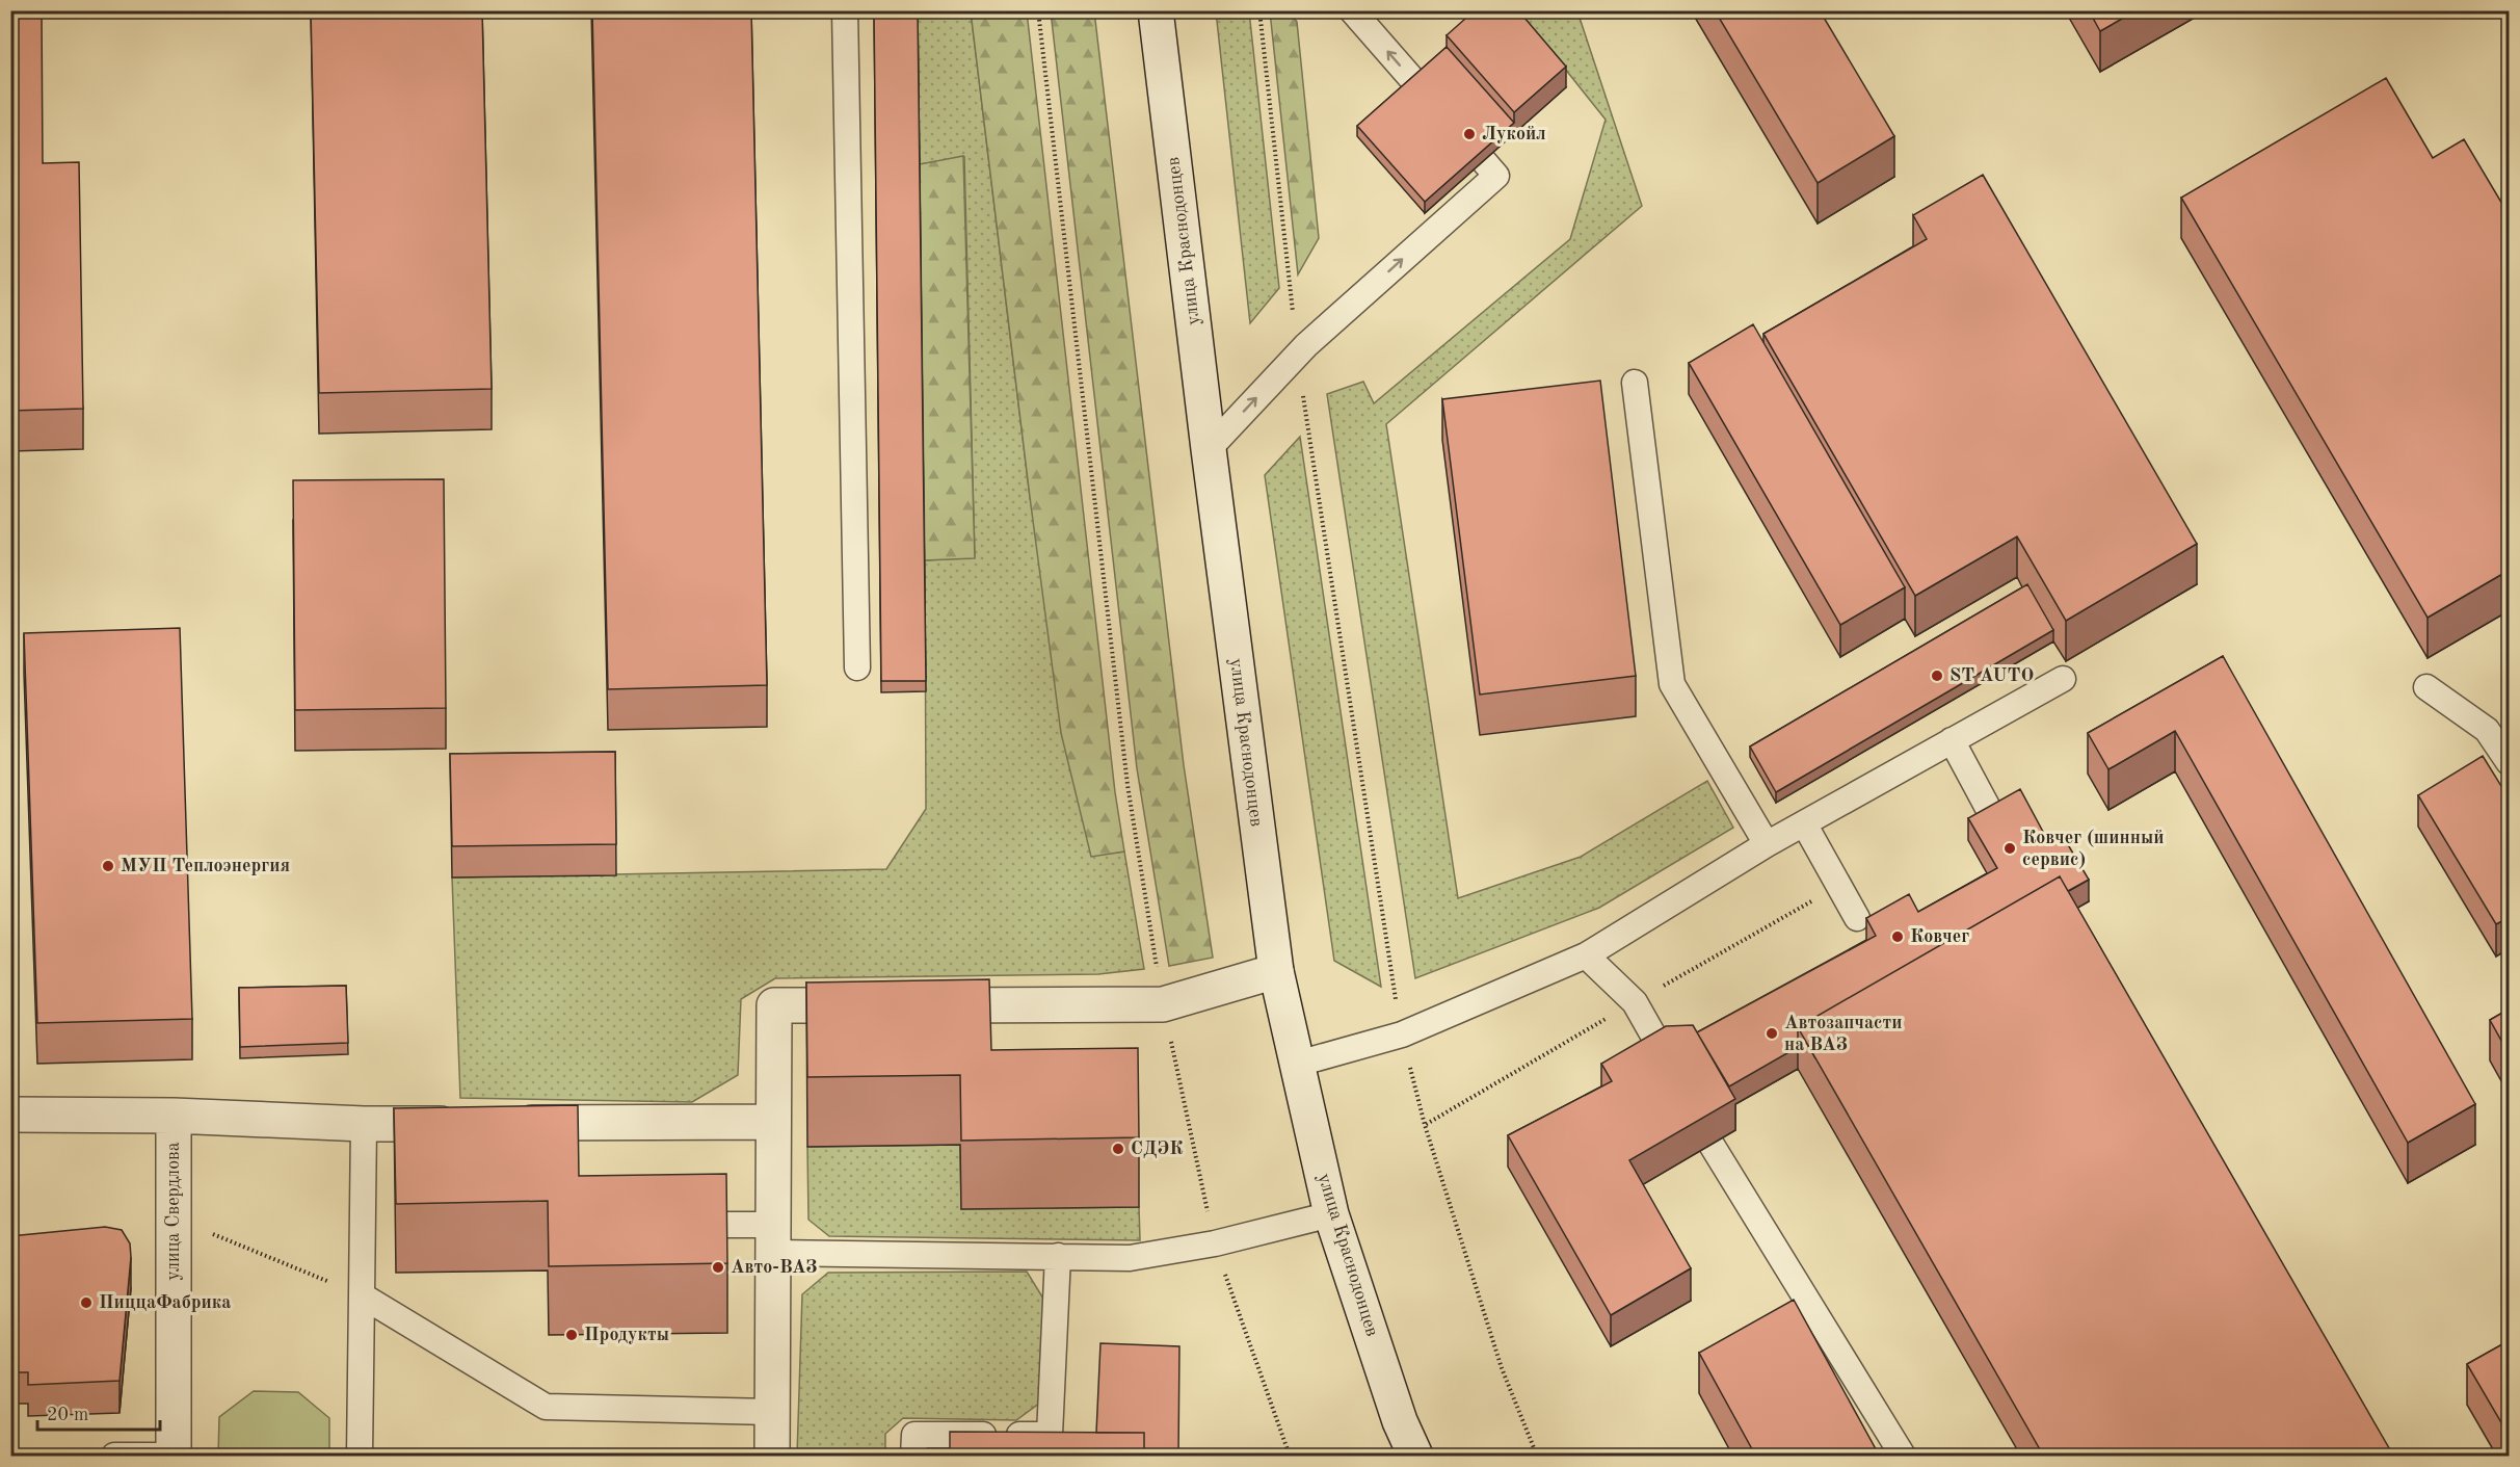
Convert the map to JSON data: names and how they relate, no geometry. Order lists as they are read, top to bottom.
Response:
{
  "streets": {
    "street": ["улица Краснодонцев", "улица Свердлова"]
  },
  "places": [
    "Лукойл",
    "ST AUTO",
    "Ковчег (шинный сервис)",
    "МУП Теплоэнергия",
    "Ковчег",
    "Автозапчасти на ВАЗ",
    "СДЭК",
    "Авто-ВАЗ",
    "ПиццаФабрика",
    "Продукты"
  ],
  "scale_bar": "20 m"
}
